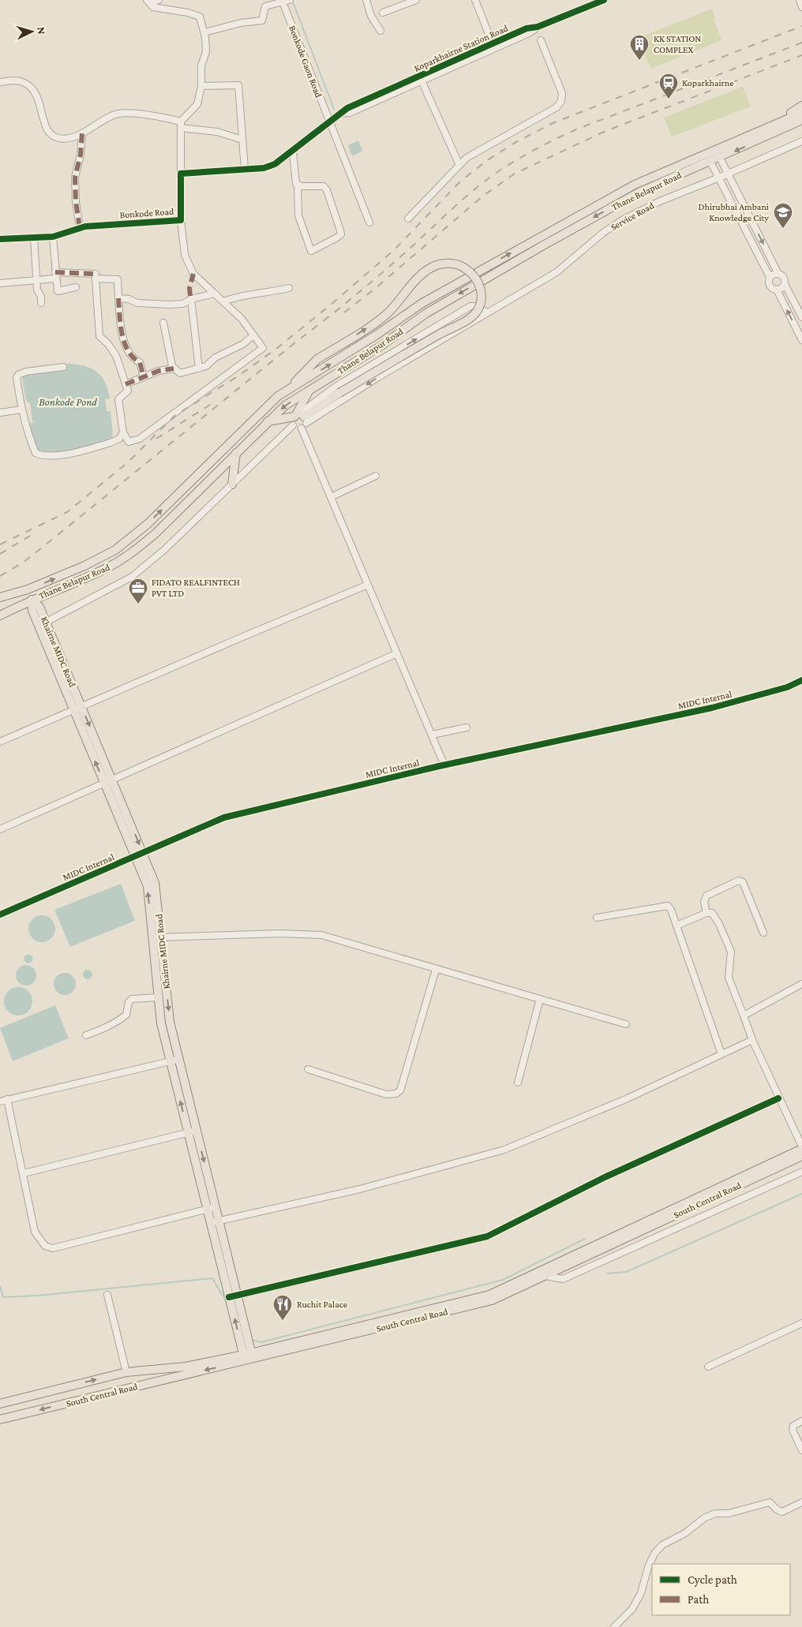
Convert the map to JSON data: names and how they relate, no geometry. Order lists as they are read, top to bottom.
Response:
{
  "streets": {
    "main road": ["Thane Belapur Road", "Khairne MIDC Road", "South Central Road"],
    "street": [
      "Koparkhairne Station Road",
      "Bonkode Gaon Road",
      "Bonkode Road",
      "Service Road",
      "MIDC Internal"
    ]
  },
  "crossings": [
    ["Koparkhairne Station Road", "Bonkode Gaon Road"],
    ["Thane Belapur Road", "Khairne MIDC Road"],
    ["Khairne MIDC Road", "MIDC Internal"],
    ["Khairne MIDC Road", "South Central Road"]
  ],
  "water": ["Bonkode Pond"],
  "places": {
    "building": ["KK STATION COMPLEX"],
    "station": ["Koparkhairne"],
    "school or university": ["Dhirubhai Ambani Knowledge City"],
    "office": ["FIDATO REALFINTECH PVT LTD"],
    "restaurant": ["Ruchit Palace"]
  },
  "legend": ["Cycle path", "Path"],
  "north": "right"
}
